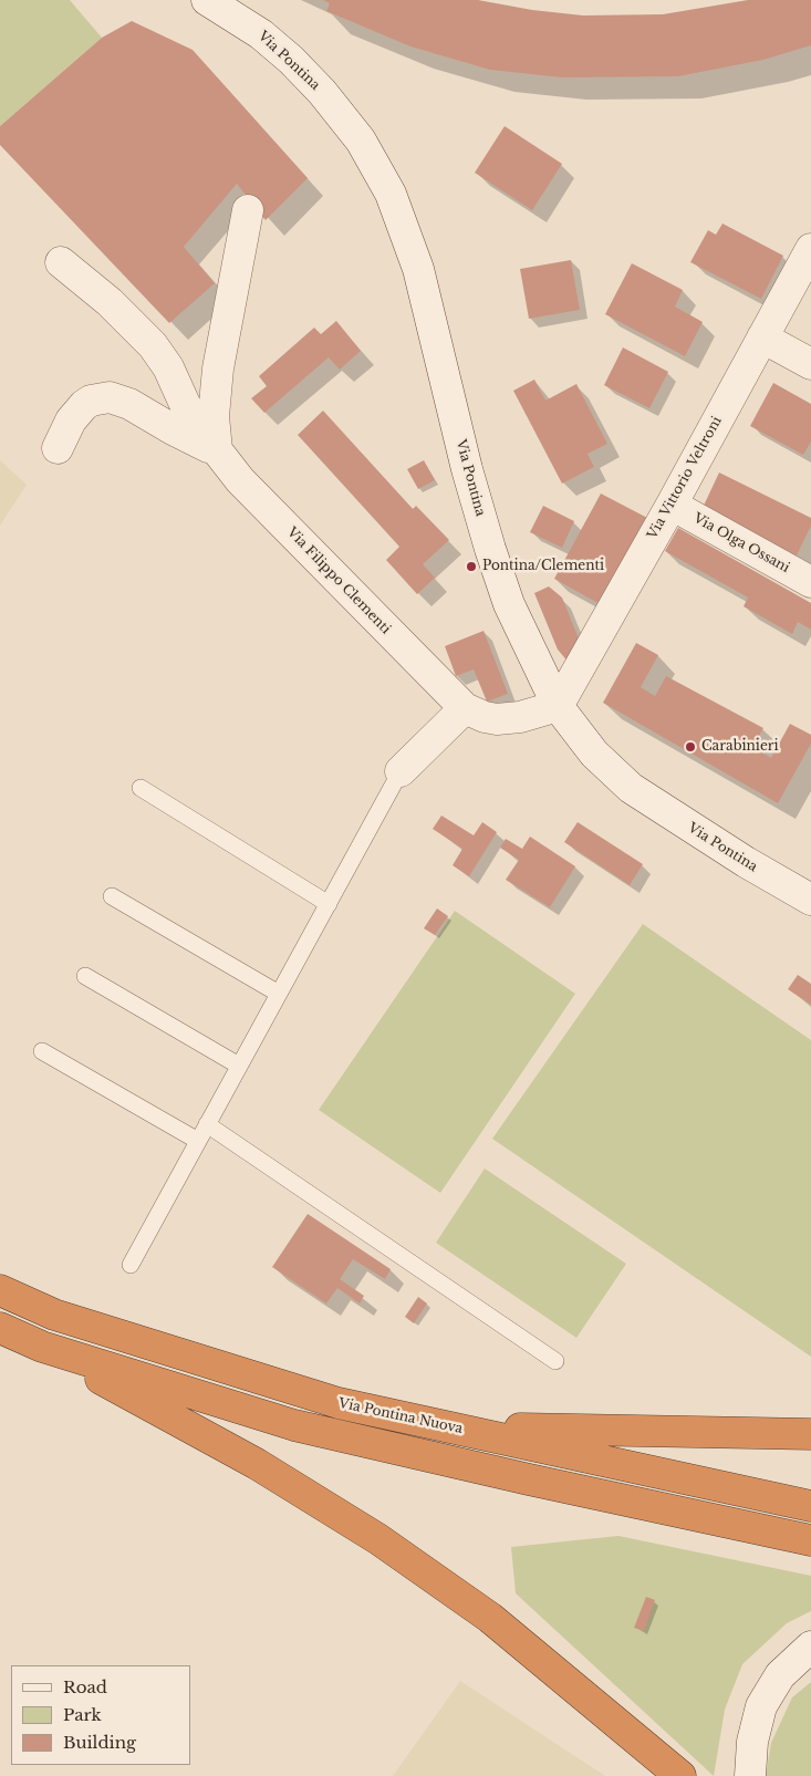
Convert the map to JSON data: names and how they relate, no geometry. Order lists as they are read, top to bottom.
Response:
{
  "streets": {
    "highway": ["Via Pontina Nuova"],
    "street": [
      "Via Pontina",
      "Via Vittorio Veltroni",
      "Via Olga Ossani",
      "Via Filippo Clementi"
    ]
  },
  "crossings": [
    ["Via Pontina", "Via Vittorio Veltroni"],
    ["Via Pontina", "Via Filippo Clementi"],
    ["Via Vittorio Veltroni", "Via Olga Ossani"],
    ["Via Vittorio Veltroni", "Via Filippo Clementi"]
  ],
  "places": ["Pontina/Clementi", "Carabinieri"],
  "legend": ["Road", "Park", "Building"]
}
